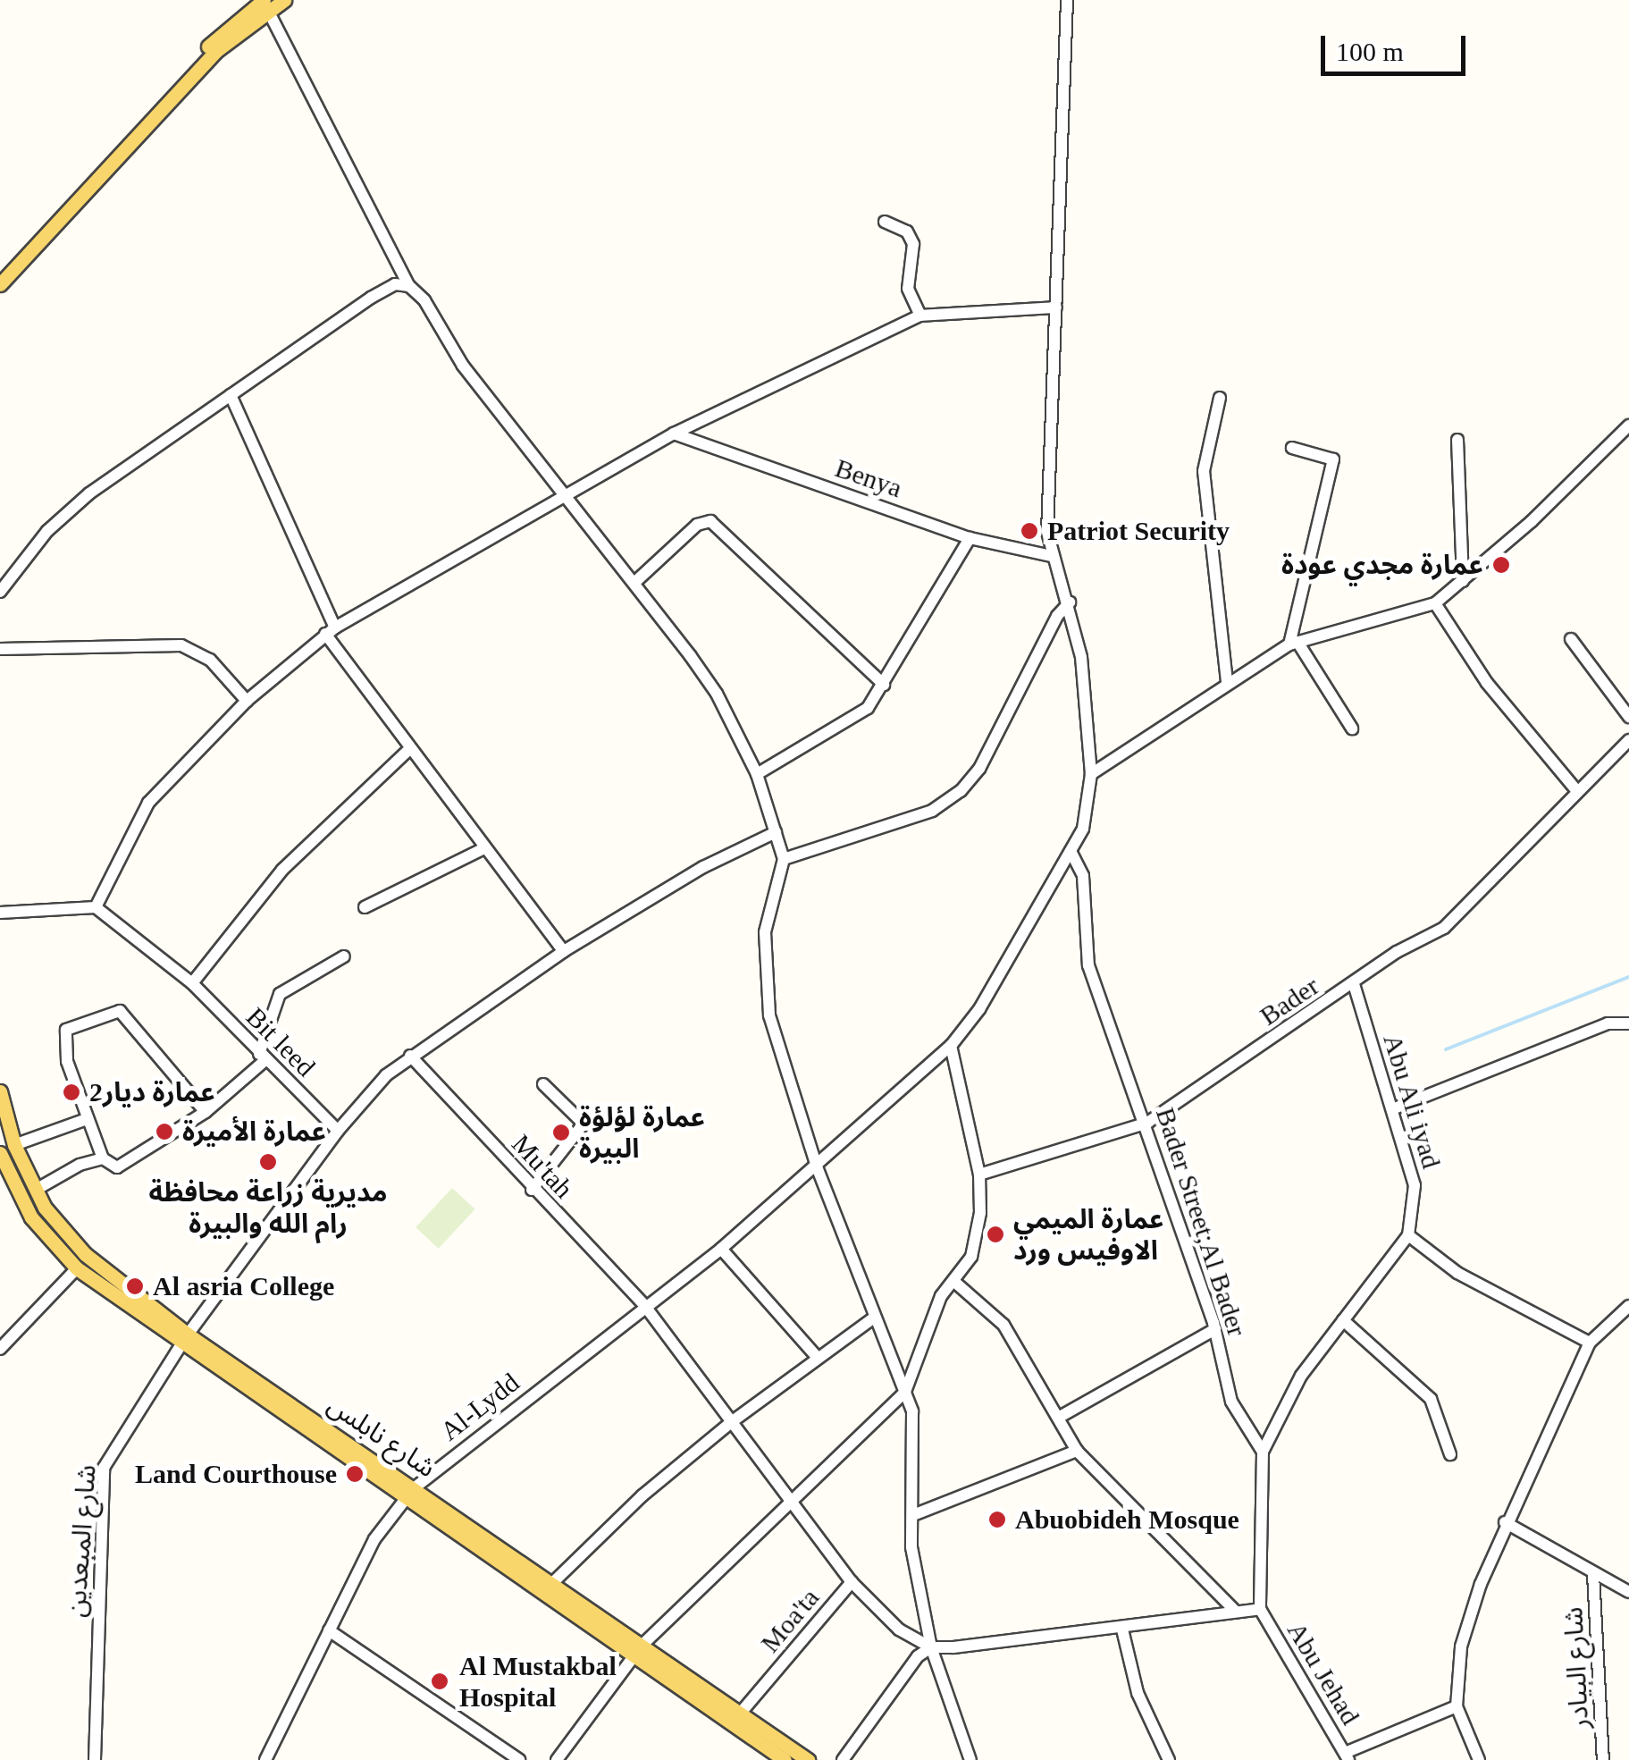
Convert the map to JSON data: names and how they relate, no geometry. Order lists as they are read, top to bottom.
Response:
{
  "streets": {
    "main road": ["شارع نابلس"],
    "street": [
      "Benya",
      "Bader",
      "Bit leed",
      "Abu Ali iyad",
      "Mu'tah",
      "Bader Street;Al Bader",
      "Al-Lydd",
      "شارع المبعدين",
      "Moa'ta",
      "شارع البيادر",
      "Abu Jehad"
    ]
  },
  "crossings": [
    ["Benya", "Al-Lydd"],
    ["Bader", "Abu Ali iyad"],
    ["Bader", "Bader Street;Al Bader"],
    ["Bit leed", "شارع المبعدين"],
    ["Mu'tah", "Al-Lydd"],
    ["Mu'tah", "شارع المبعدين"],
    ["Mu'tah", "Moa'ta"],
    ["Bader Street;Al Bader", "Al-Lydd"],
    ["Al-Lydd", "شارع نابلس"],
    ["شارع نابلس", "شارع المبعدين"],
    ["شارع نابلس", "Moa'ta"]
  ],
  "places": [
    "Patriot Security",
    "عمارة مجدي عودة",
    "عمارة ديار2",
    "عمارة الأميرة",
    "عمارة لؤلؤة البيرة",
    "مديرية زراعة محافظة رام الله والبيرة",
    "عمارة الميمي الاوفيس ورد",
    "Al asria College",
    "Land Courthouse",
    "Abuobideh Mosque",
    "Al Mustakbal Hospital"
  ],
  "scale_bar": "100 m"
}
